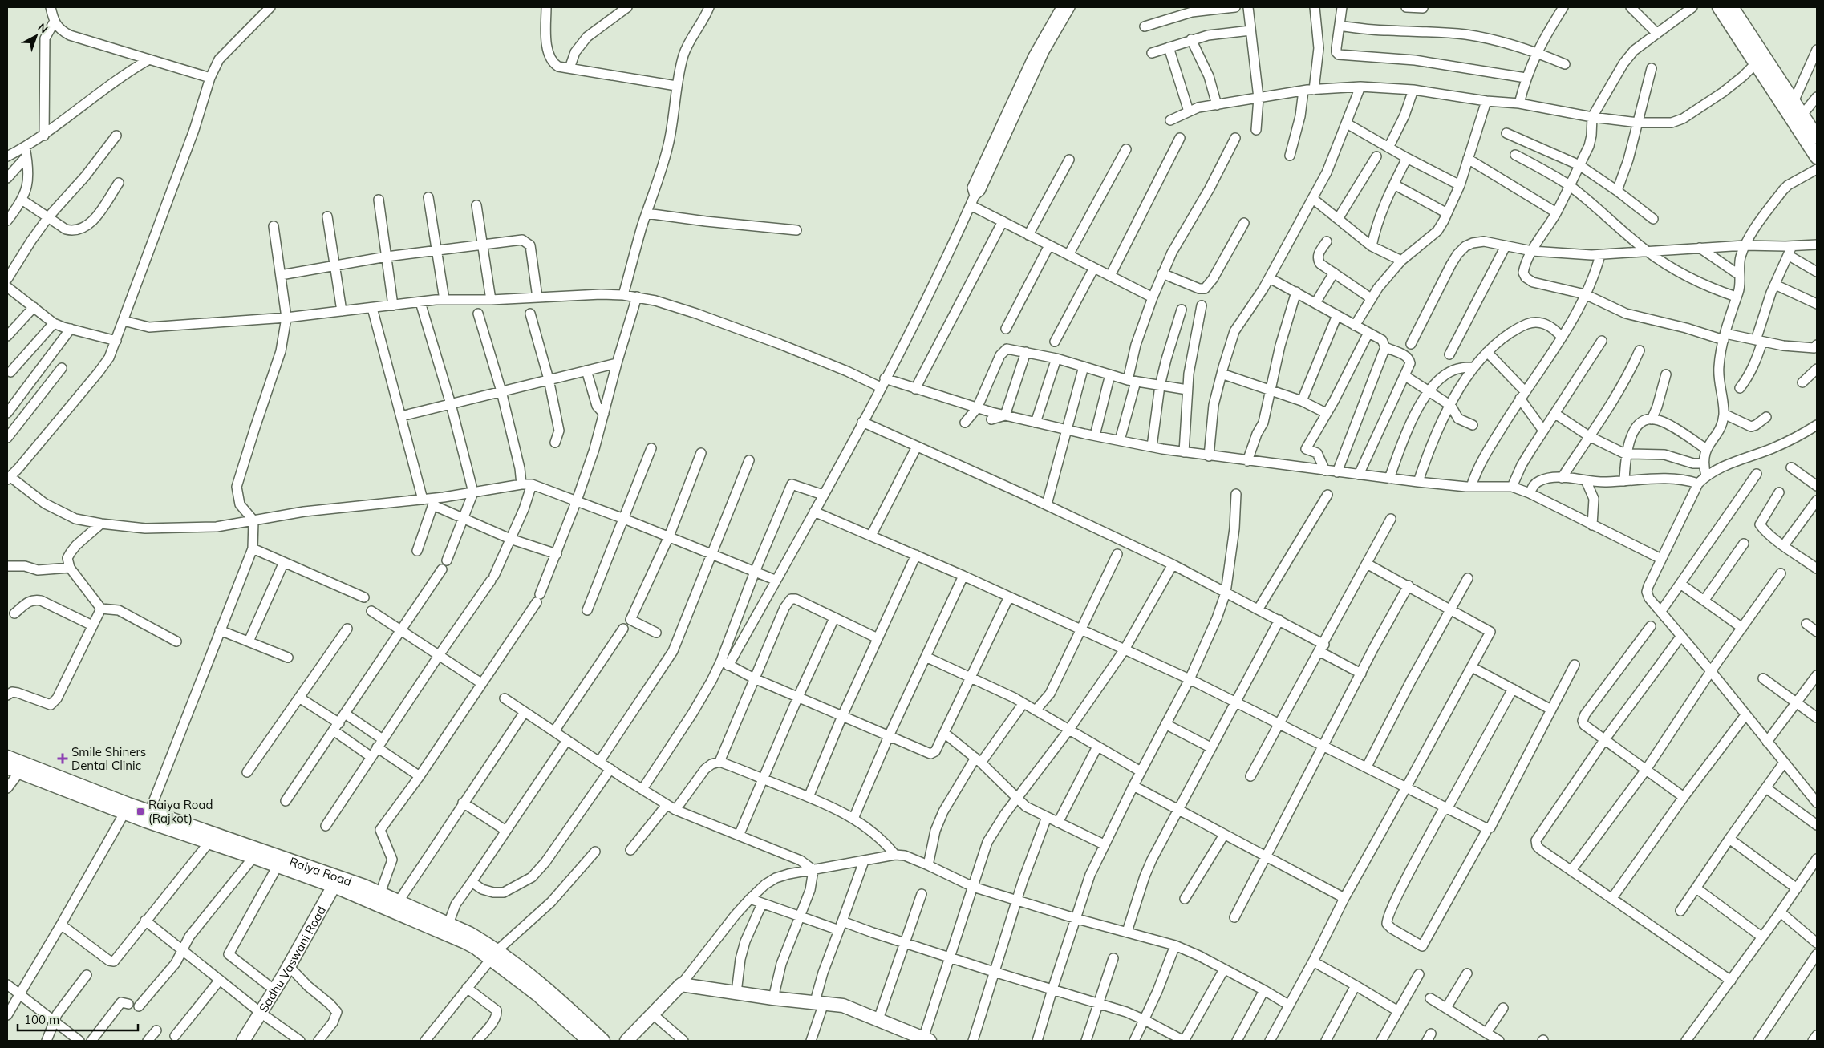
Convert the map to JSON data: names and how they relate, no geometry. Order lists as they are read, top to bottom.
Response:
{
  "streets": {
    "street": ["Raiya Road", "Sadhu Vaswani Road"]
  },
  "crossings": [
    ["Raiya Road", "Sadhu Vaswani Road"]
  ],
  "places": {
    "health": ["Smile Shiners Dental Clinic"],
    "transit": ["Raiya Road (Rajkot)"]
  },
  "scale_bar": "100 m",
  "north": "top right"
}
